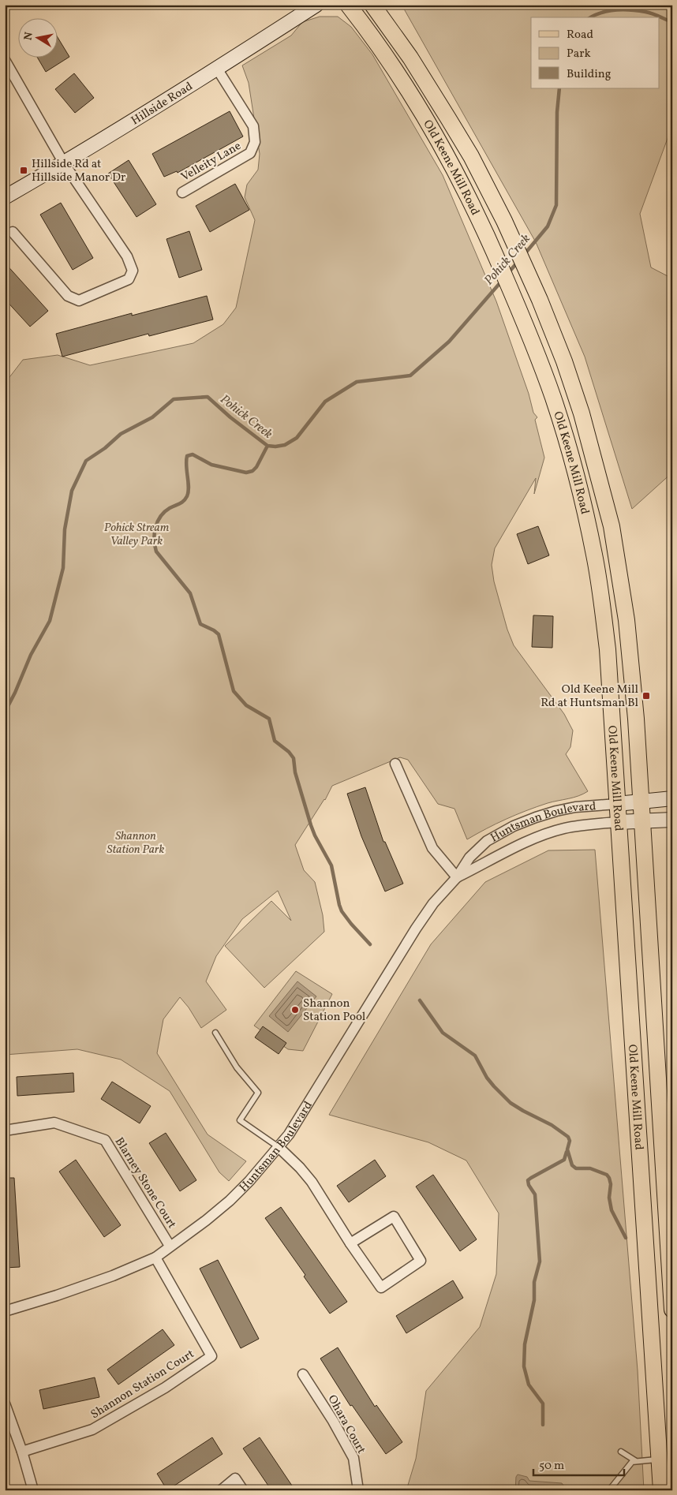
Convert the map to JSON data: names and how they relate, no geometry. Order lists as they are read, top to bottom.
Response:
{
  "streets": {
    "main road": ["Old Keene Mill Road"],
    "street": [
      "Hillside Road",
      "Velleity Lane",
      "Huntsman Boulevard",
      "Blarney Stone Court",
      "Shannon Station Court",
      "Ohara Court"
    ]
  },
  "crossings": [
    ["Hillside Road", "Velleity Lane"],
    ["Old Keene Mill Road", "Huntsman Boulevard"],
    ["Huntsman Boulevard", "Blarney Stone Court"],
    ["Huntsman Boulevard", "Shannon Station Court"]
  ],
  "water": ["Pohick Creek"],
  "parks": ["Pohick Stream Valley Park", "Shannon Station Park"],
  "places": {
    "transit": ["Hillside Rd at Hillside Manor Dr", "Old Keene Mill Rd at Huntsman Bl"],
    "other": ["Shannon Station Pool"]
  },
  "legend": ["Road", "Park", "Building"],
  "scale_bar": "50 m",
  "north": "left"
}
